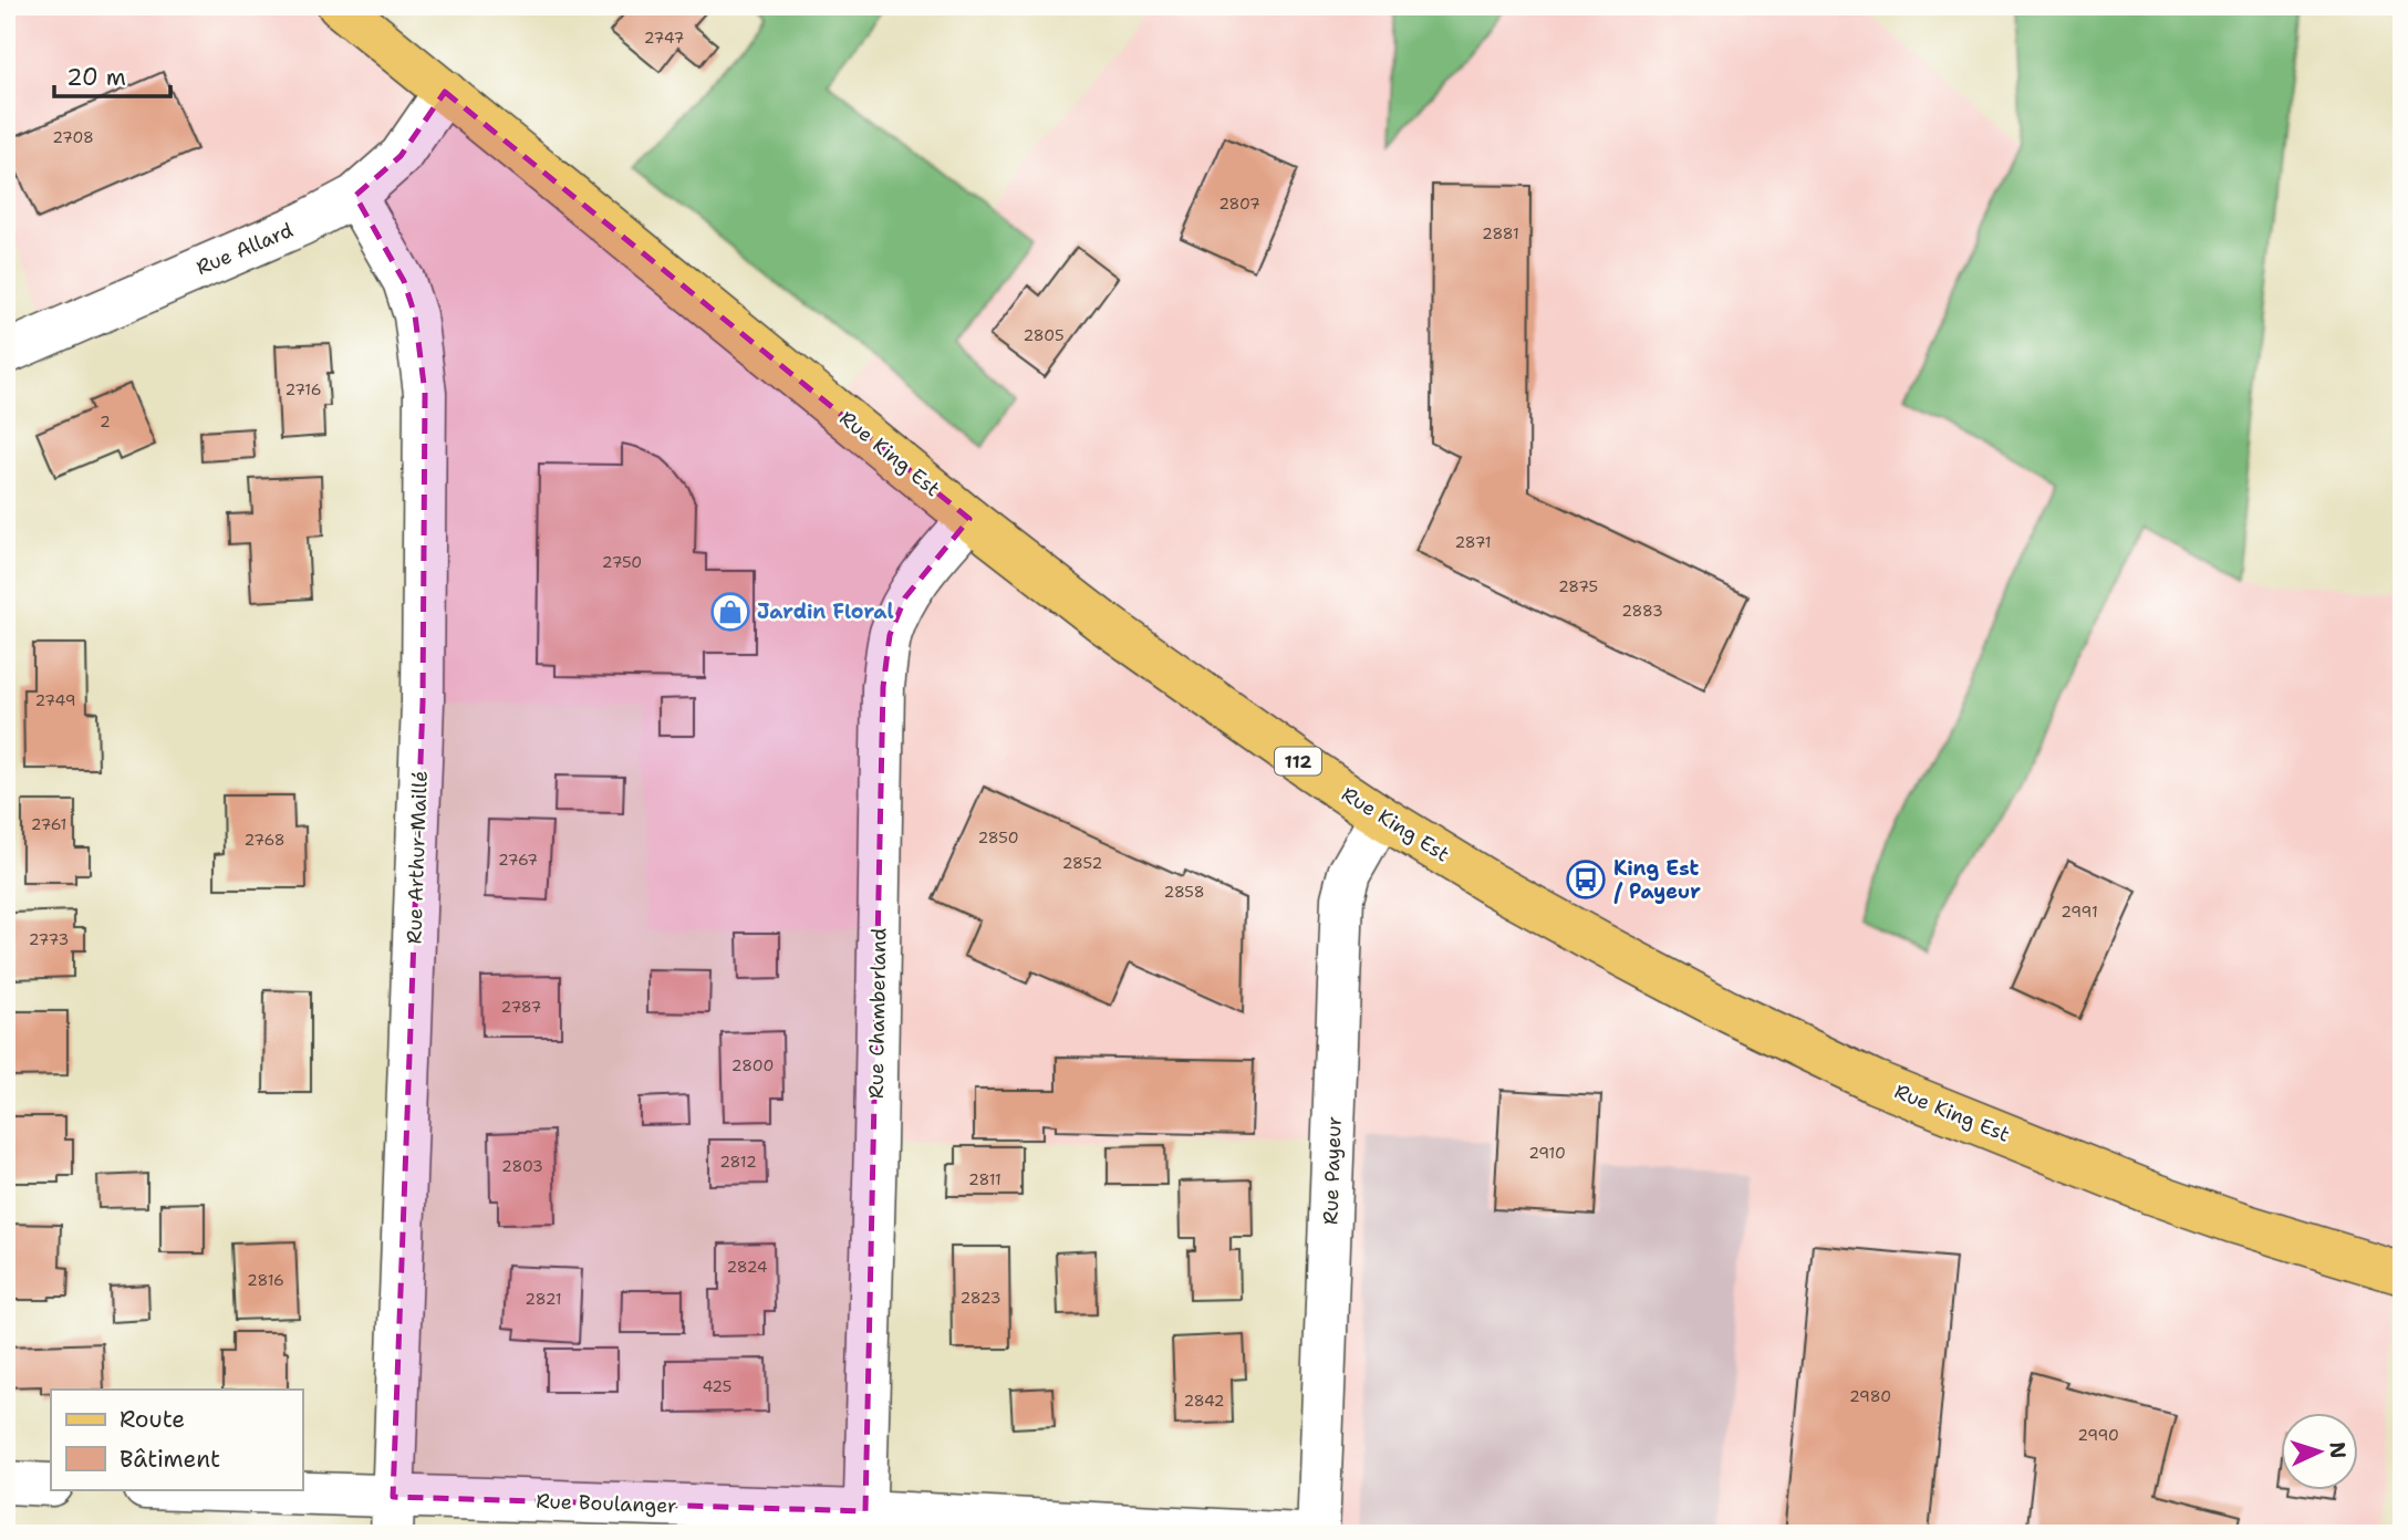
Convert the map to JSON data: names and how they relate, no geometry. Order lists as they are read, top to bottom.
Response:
{
  "streets": {
    "main road": ["Rue King Est", "112"],
    "street": [
      "Rue Allard",
      "Rue Arthur-Maillé",
      "Rue Chamberland",
      "Rue Payeur",
      "Rue Boulanger"
    ]
  },
  "crossings": [
    ["Rue Allard", "Rue King Est"],
    ["Rue Allard", "Rue Arthur-Maillé"],
    ["Rue King Est", "Rue Chamberland"],
    ["Rue King Est", "Rue Payeur"],
    ["Rue Arthur-Maillé", "Rue Boulanger"],
    ["Rue Chamberland", "Rue Boulanger"]
  ],
  "places": {
    "shop": ["Jardin Floral"],
    "bus stop": ["King Est / Payeur"]
  },
  "house_numbers": [
    "2747",
    "2708",
    "2807",
    "2881",
    "2805",
    "2716",
    "2",
    "2871",
    "2750",
    "2875",
    "2883",
    "2749",
    "2761",
    "2850",
    "2768",
    "2767",
    "2852",
    "2858",
    "2991",
    "2773",
    "2787",
    "2800",
    "2910",
    "2812",
    "2803",
    "2811",
    "2824",
    "2816",
    "2823",
    "2821",
    "425",
    "2980",
    "2842",
    "2990"
  ],
  "legend": ["Route", "Bâtiment"],
  "scale_bar": "20 m",
  "north": "right"
}
